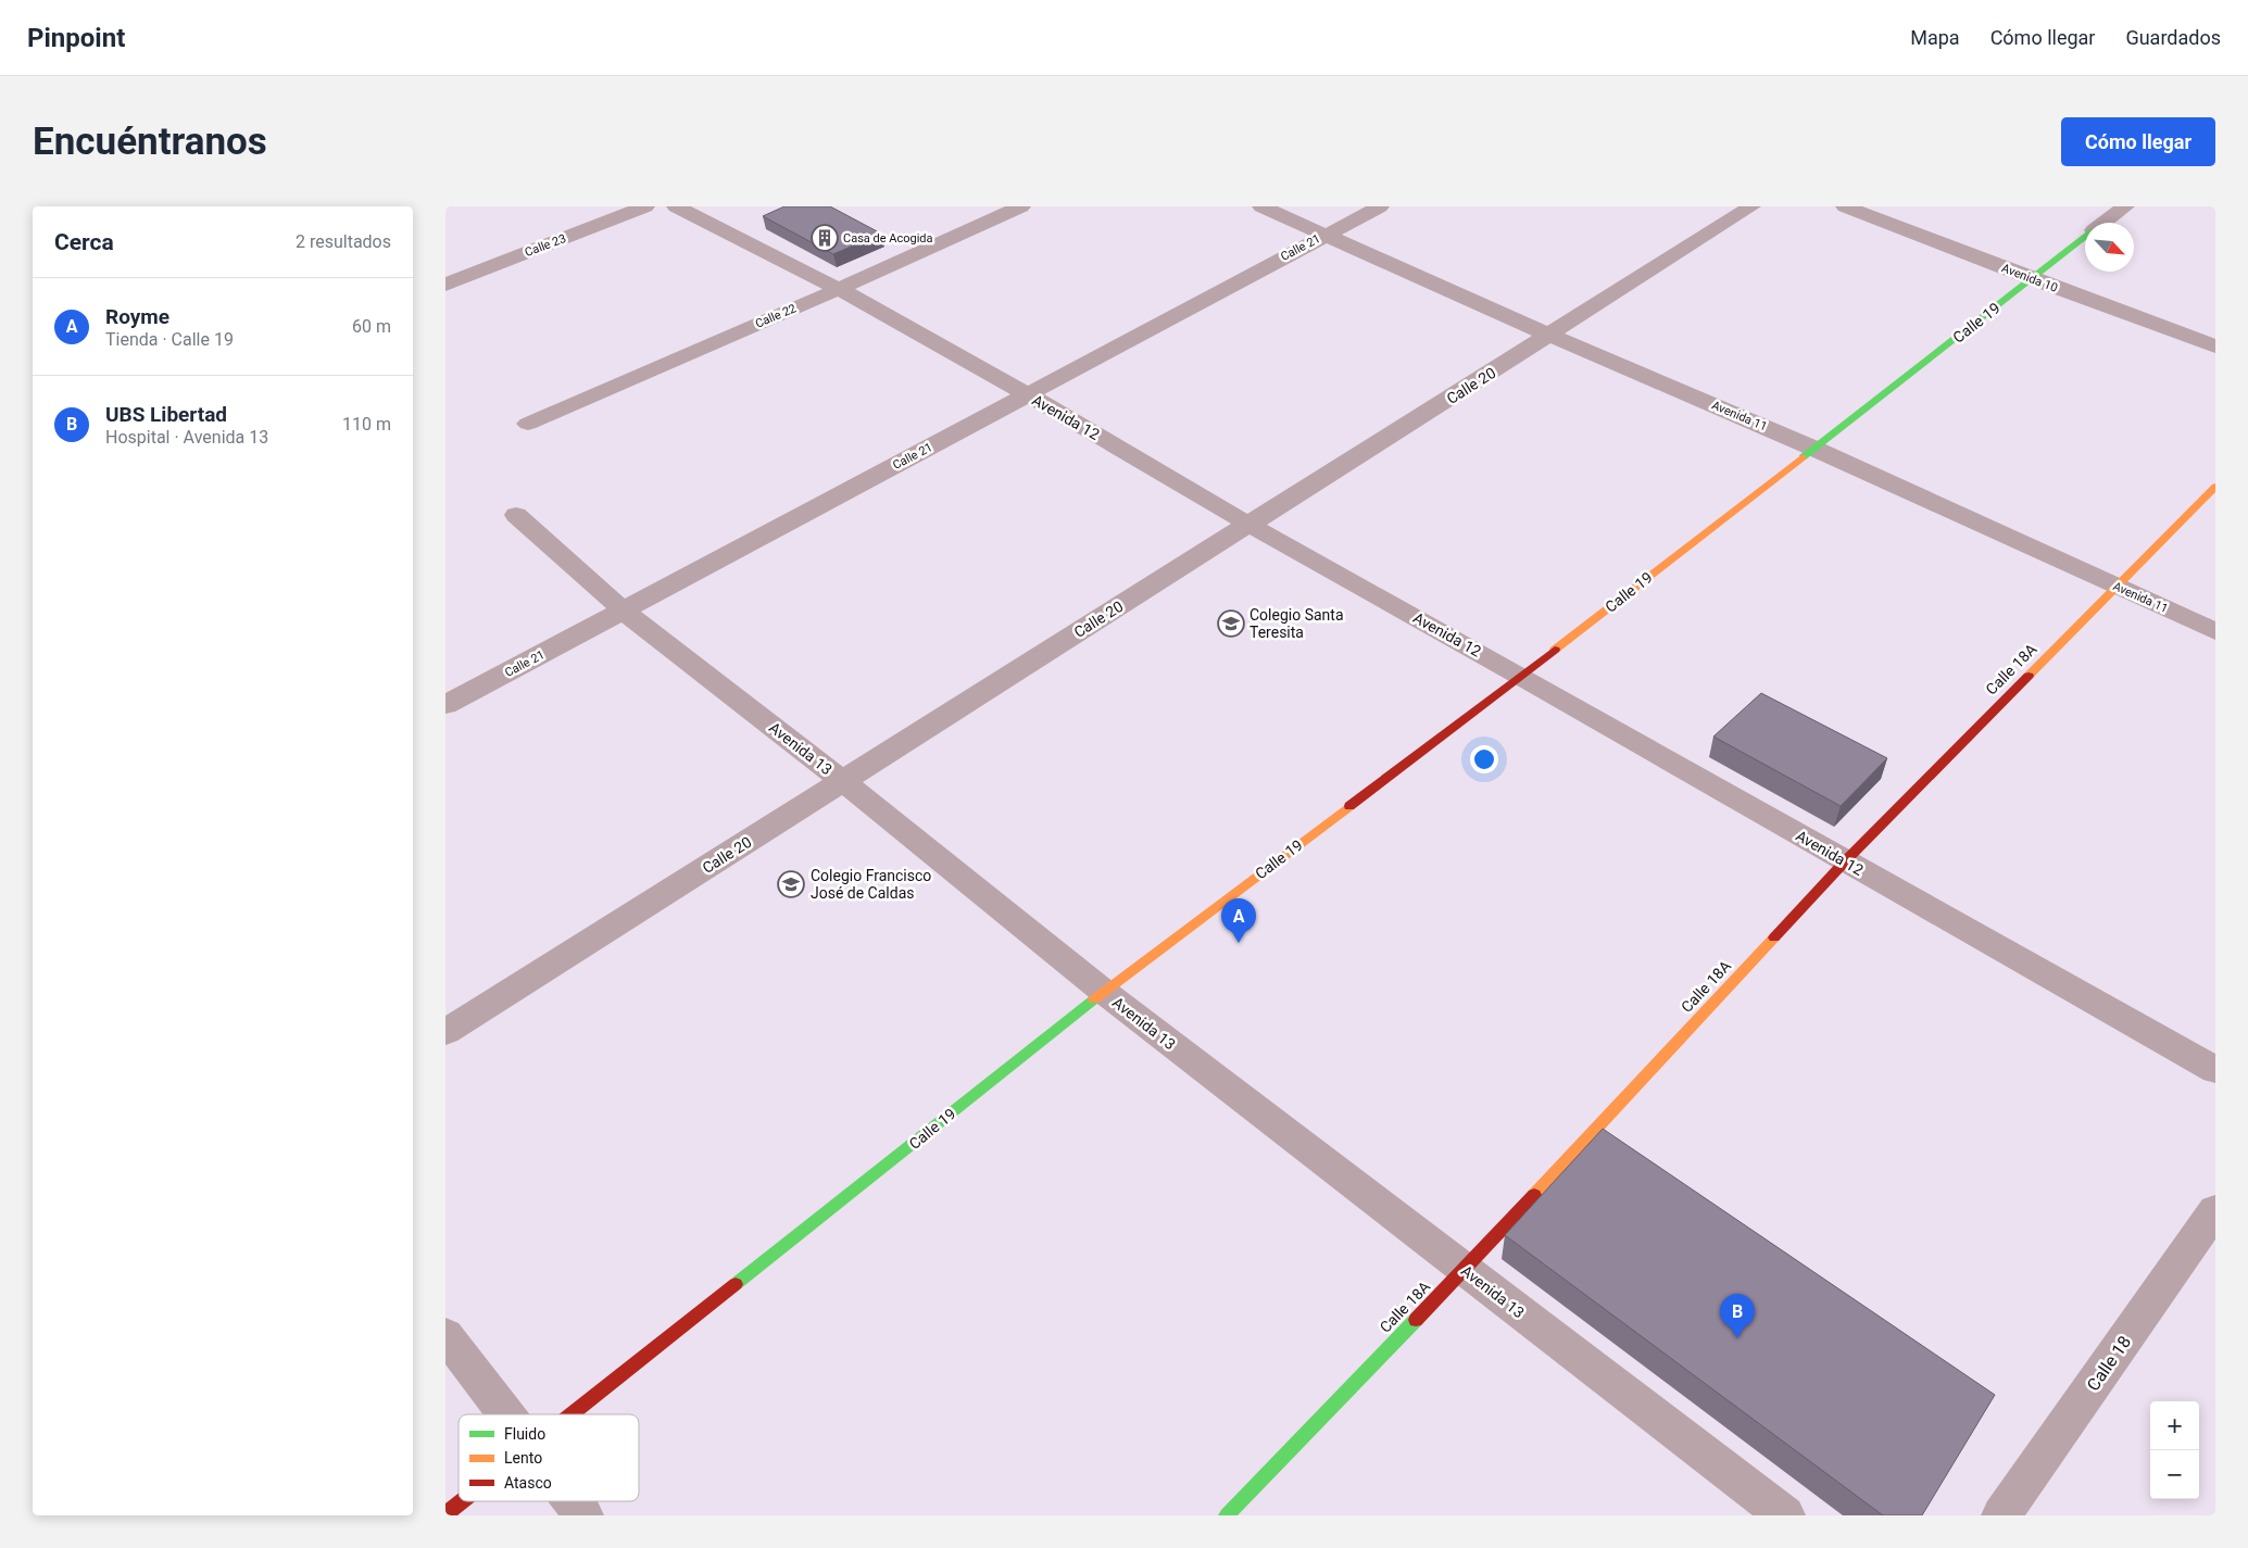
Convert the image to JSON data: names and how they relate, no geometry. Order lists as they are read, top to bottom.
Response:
{
  "streets": {
    "street": [
      "Calle 23",
      "Calle 21",
      "Avenida 10",
      "Calle 22",
      "Calle 19",
      "Calle 20",
      "Avenida 11",
      "Avenida 12",
      "Calle 18A",
      "Avenida 13",
      "Calle 18"
    ]
  },
  "crossings": [
    ["Calle 21", "Avenida 11"],
    ["Calle 21", "Avenida 12"],
    ["Calle 21", "Avenida 13"],
    ["Avenida 10", "Calle 19"],
    ["Calle 22", "Avenida 12"],
    ["Calle 19", "Avenida 11"],
    ["Calle 19", "Avenida 12"],
    ["Calle 19", "Avenida 13"],
    ["Calle 20", "Avenida 11"],
    ["Calle 20", "Avenida 12"],
    ["Calle 20", "Avenida 13"],
    ["Avenida 11", "Calle 18A"],
    ["Avenida 12", "Calle 18A"],
    ["Calle 18A", "Avenida 13"]
  ],
  "places": {
    "building": ["Casa de Acogida"],
    "school or university": ["Colegio Santa Teresita", "Colegio Francisco José de Caldas"]
  },
  "legend": ["Fluido", "Lento", "Atasco"],
  "north": "bottom right",
  "page": {
    "header": "Pinpoint",
    "nav": ["Mapa", "Cómo llegar", "Guardados"],
    "buttons": "Cómo llegar",
    "title": "Encuéntranos",
    "heading": ["Cerca", "2 resultados"],
    "list": [
      {
        "mark": "A",
        "name": "Royme",
        "note": "Tienda · Calle 19",
        "value": "60 m"
      },
      {
        "mark": "B",
        "name": "UBS Libertad",
        "note": "Hospital · Avenida 13",
        "value": "110 m"
      }
    ],
    "pins": ["A", "B"],
    "map_buttons": ["+", "−"]
  }
}
